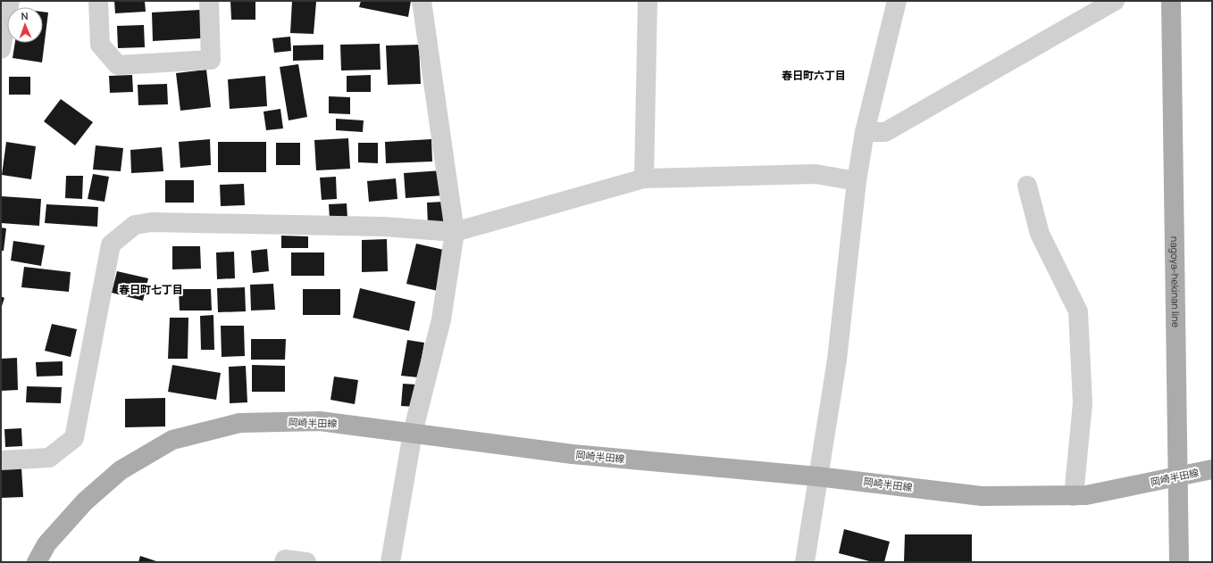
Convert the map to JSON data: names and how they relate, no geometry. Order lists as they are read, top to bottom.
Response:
{
  "streets": {
    "main road": ["nagoya-hekinan line", "岡崎半田線"]
  },
  "crossings": [
    ["nagoya-hekinan line", "岡崎半田線"]
  ],
  "districts": ["春日町六丁目", "春日町七丁目"],
  "north": "top"
}
